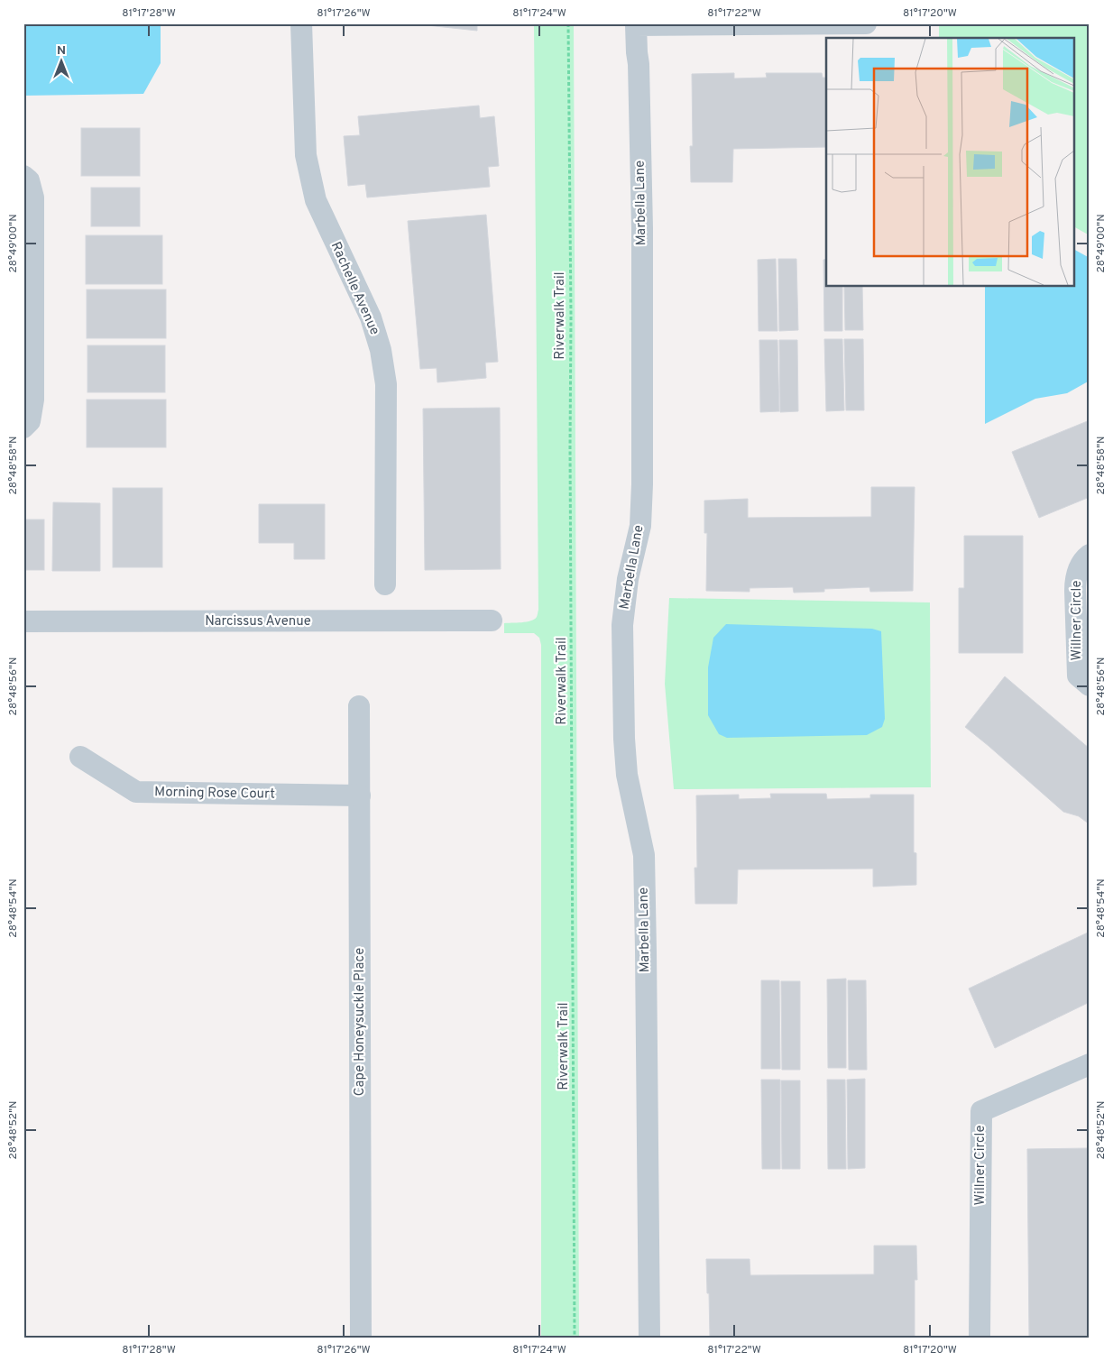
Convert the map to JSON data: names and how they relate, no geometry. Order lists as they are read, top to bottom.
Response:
{
  "streets": {
    "street": [
      "Marbella Lane",
      "Rachelle Avenue",
      "Willner Circle",
      "Narcissus Avenue",
      "Morning Rose Court",
      "Cape Honeysuckle Place"
    ],
    "path": ["Riverwalk Trail"]
  },
  "crossings": [
    ["Morning Rose Court", "Cape Honeysuckle Place"]
  ],
  "north": "top",
  "coordinates": [
    "81°17'28\"W",
    "81°17'26\"W",
    "81°17'24\"W",
    "81°17'22\"W",
    "81°17'20\"W",
    "28°49'00\"N",
    "28°48'58\"N",
    "28°48'56\"N",
    "28°48'54\"N",
    "28°48'52\"N"
  ]
}
